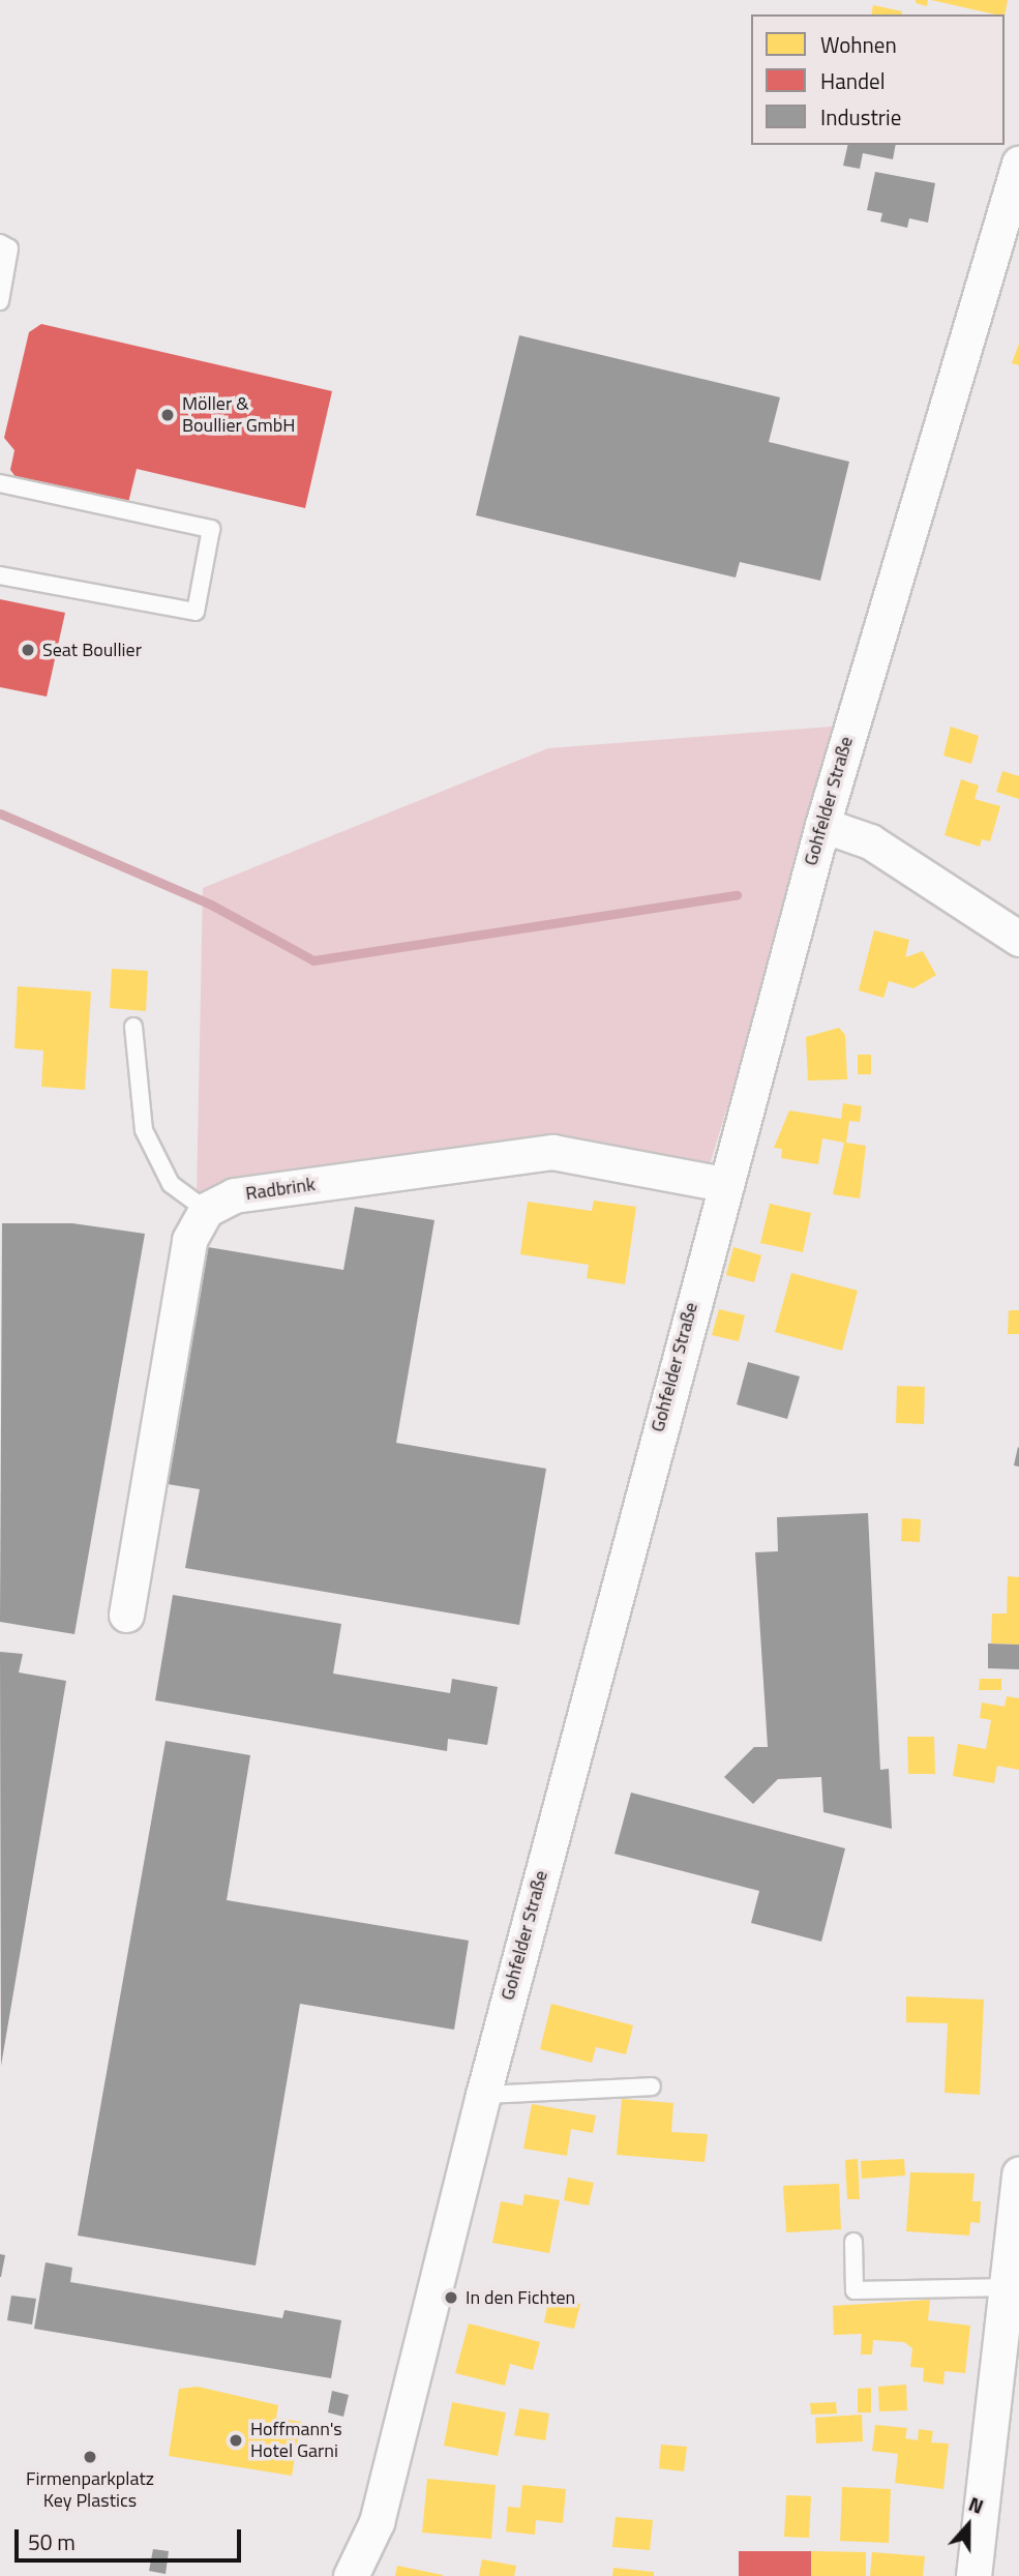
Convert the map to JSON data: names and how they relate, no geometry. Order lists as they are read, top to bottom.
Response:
{
  "streets": {
    "street": ["Gohfelder Straße", "Radbrink"]
  },
  "crossings": [
    ["Gohfelder Straße", "Radbrink"]
  ],
  "places": [
    "Möller & Boullier GmbH",
    "Seat Boullier",
    "In den Fichten",
    "Hoffmann's Hotel Garni",
    "Firmenparkplatz Key Plastics"
  ],
  "legend": ["Wohnen", "Handel", "Industrie"],
  "scale_bar": "50 m",
  "north": "top"
}
